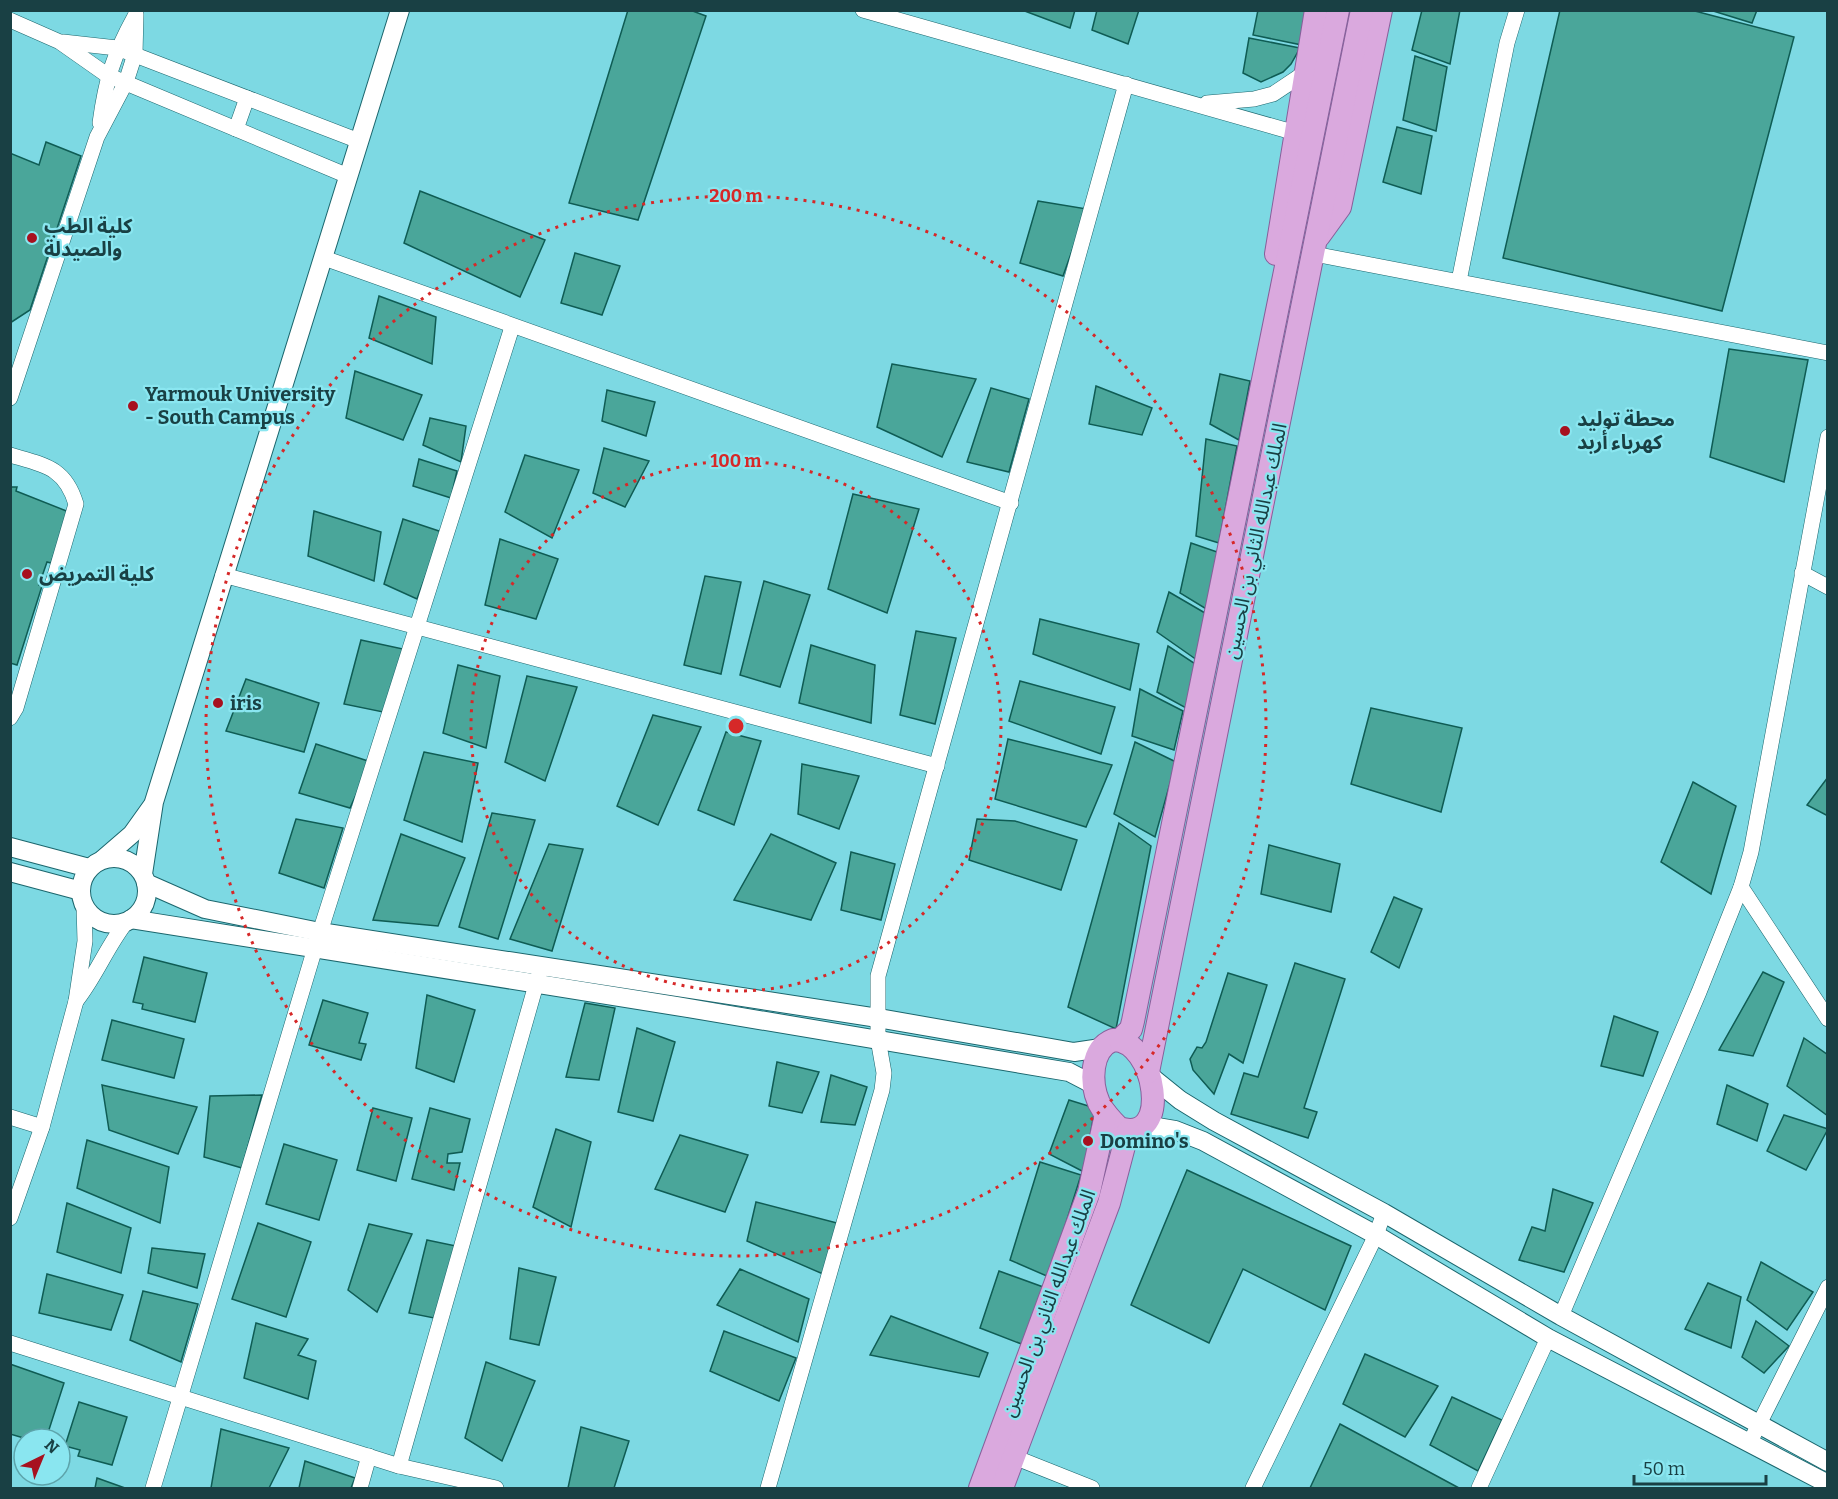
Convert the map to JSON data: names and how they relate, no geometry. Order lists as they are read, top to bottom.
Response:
{
  "streets": {
    "main road": ["الملك عبدالله الثاني بن الحسين"]
  },
  "places": [
    "كلية الطب والصيدلة",
    "Yarmouk University - South Campus",
    "محطة توليد كهرباء أربد",
    "كلية التمريض",
    "iris",
    "Domino's"
  ],
  "scale_bar": "50 m",
  "north": "top right",
  "rings": ["200 m", "100 m"]
}
